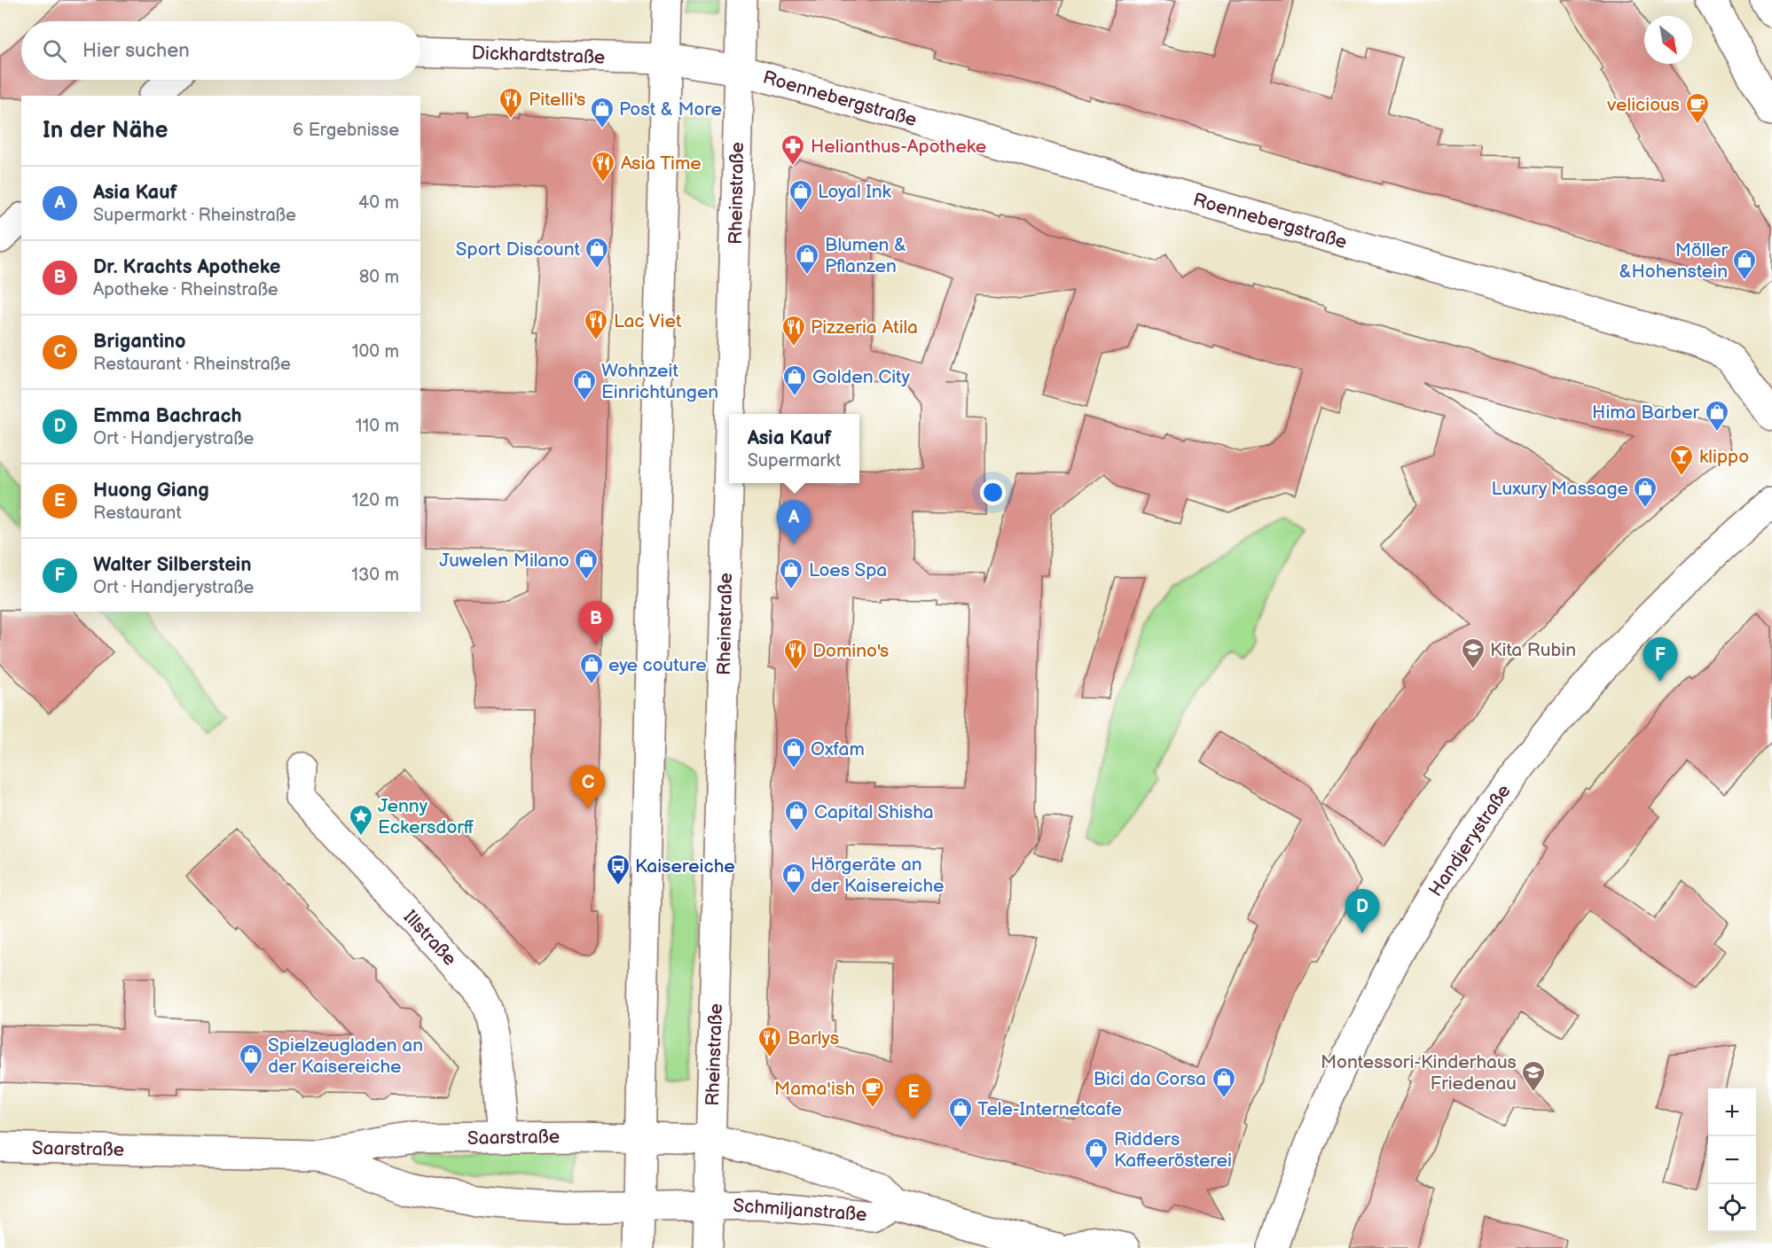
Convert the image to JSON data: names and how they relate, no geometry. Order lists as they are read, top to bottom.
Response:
{
  "streets": {
    "street": [
      "Dickhardtstraße",
      "Roennebergstraße",
      "Rheinstraße",
      "Handjerystraße",
      "Illstraße",
      "Saarstraße",
      "Schmiljanstraße"
    ]
  },
  "crossings": [
    ["Dickhardtstraße", "Roennebergstraße"],
    ["Dickhardtstraße", "Rheinstraße"],
    ["Roennebergstraße", "Rheinstraße"],
    ["Rheinstraße", "Saarstraße"],
    ["Rheinstraße", "Schmiljanstraße"],
    ["Illstraße", "Saarstraße"],
    ["Saarstraße", "Schmiljanstraße"]
  ],
  "places": {
    "restaurant": [
      "Pitelli's",
      "Asia Time",
      "Lac Viet",
      "Pizzeria Atila",
      "Domino's",
      "Barlys"
    ],
    "cafe": ["velicious", "Mama'ish"],
    "shop": [
      "Post & More",
      "Loyal Ink",
      "Sport Discount",
      "Blumen & Pflanzen",
      "Möller &Hohenstein",
      "Golden City",
      "Wohnzeit Einrichtungen",
      "Hima Barber",
      "Luxury Massage",
      "Juwelen Milano",
      "Loes Spa",
      "eye couture",
      "Oxfam",
      "Capital Shisha",
      "Hörgeräte an der Kaisereiche",
      "Spielzeugladen an der Kaisereiche",
      "Bici da Corsa",
      "Tele-Internetcafe",
      "Ridders Kaffeerösterei"
    ],
    "pharmacy": ["Helianthus-Apotheke"],
    "bar": ["klippo"],
    "school or university": ["Kita Rubin", "Montessori-Kinderhaus Friedenau"],
    "place": ["Jenny Eckersdorff"],
    "bus stop": ["Kaisereiche"]
  },
  "north": "bottom right",
  "page": {
    "search": "Hier suchen",
    "heading": ["In der Nähe", "6 Ergebnisse"],
    "list": [
      {
        "mark": "A",
        "name": "Asia Kauf",
        "note": "Supermarkt · Rheinstraße",
        "value": "40 m"
      },
      {
        "mark": "B",
        "name": "Dr. Krachts Apotheke",
        "note": "Apotheke · Rheinstraße",
        "value": "80 m"
      },
      {
        "mark": "C",
        "name": "Brigantino",
        "note": "Restaurant · Rheinstraße",
        "value": "100 m"
      },
      {
        "mark": "D",
        "name": "Emma Bachrach",
        "note": "Ort · Handjerystraße",
        "value": "110 m"
      },
      {
        "mark": "E",
        "name": "Huong Giang",
        "note": "Restaurant",
        "value": "120 m"
      },
      {
        "mark": "F",
        "name": "Walter Silberstein",
        "note": "Ort · Handjerystraße",
        "value": "130 m"
      }
    ],
    "popup": ["Asia Kauf", "Supermarkt"],
    "pins": [
      "A",
      "B",
      "F",
      "C",
      "D",
      "E"
    ],
    "map_buttons": ["+", "−"]
  }
}
